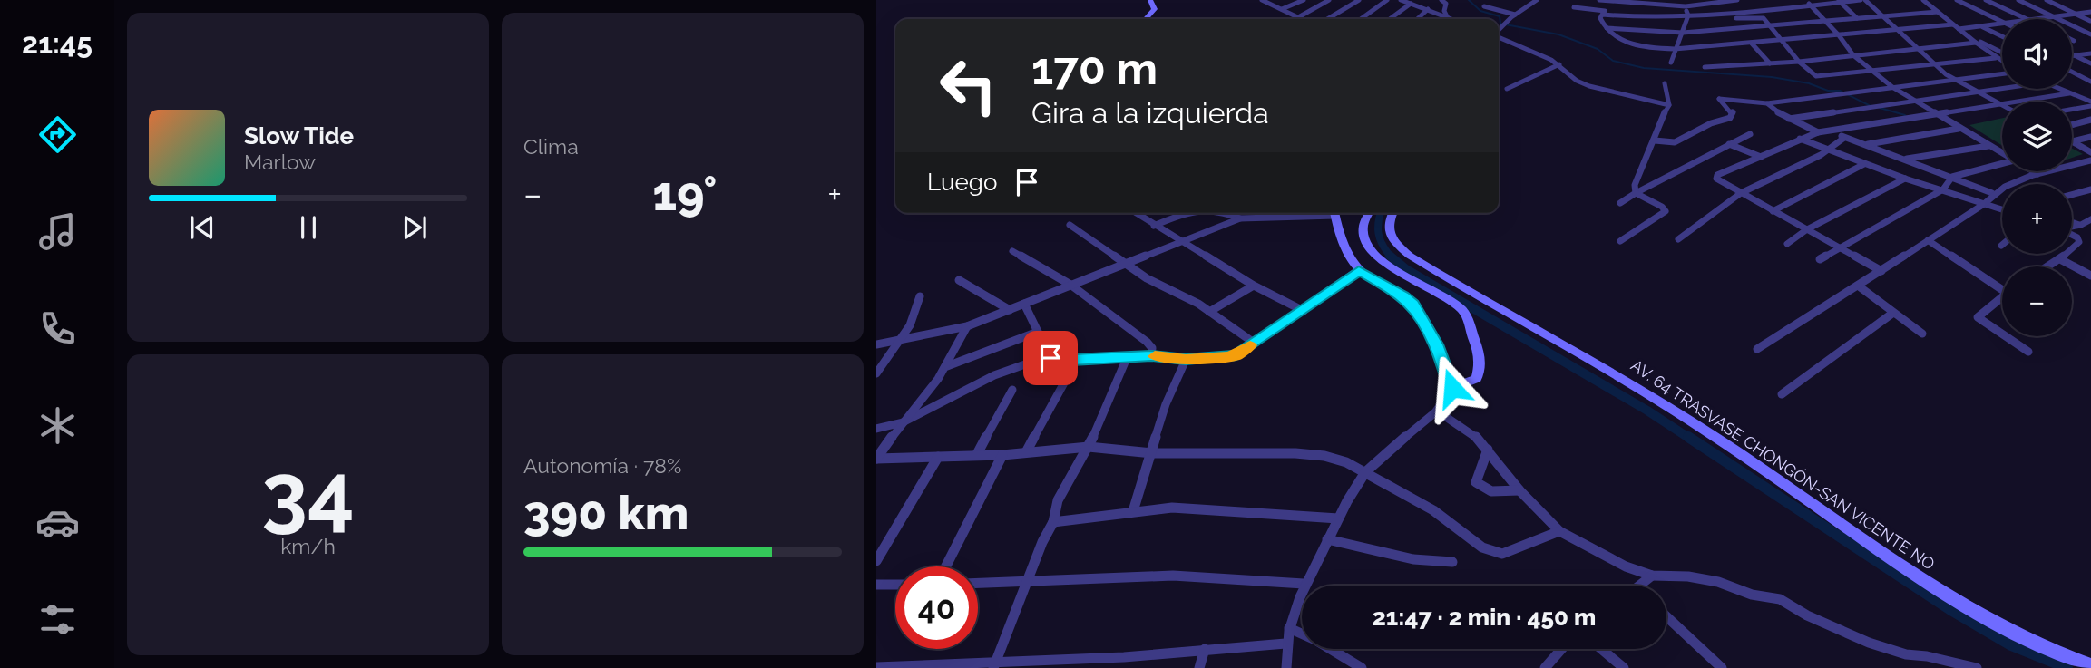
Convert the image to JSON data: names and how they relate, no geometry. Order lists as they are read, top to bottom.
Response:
{
  "streets": {
    "street": ["AV. 64 TRASVASE CHONGÓN-SAN VICENTE NO"]
  },
  "page": {
    "tabs": "21:45",
    "tile": [
      "Clima",
      ["34", "km/h"],
      ["Autonomía · 78%", "390 km"]
    ],
    "map_buttons": ["+", "−"],
    "turn": ["170 m", "Gira a la izquierda"],
    "song": ["Slow Tide", "Marlow"],
    "then": "Luego",
    "heat": ["−", "19°", "+"],
    "limit": "40",
    "trip": "21:47 · 2 min · 450 m"
  }
}
